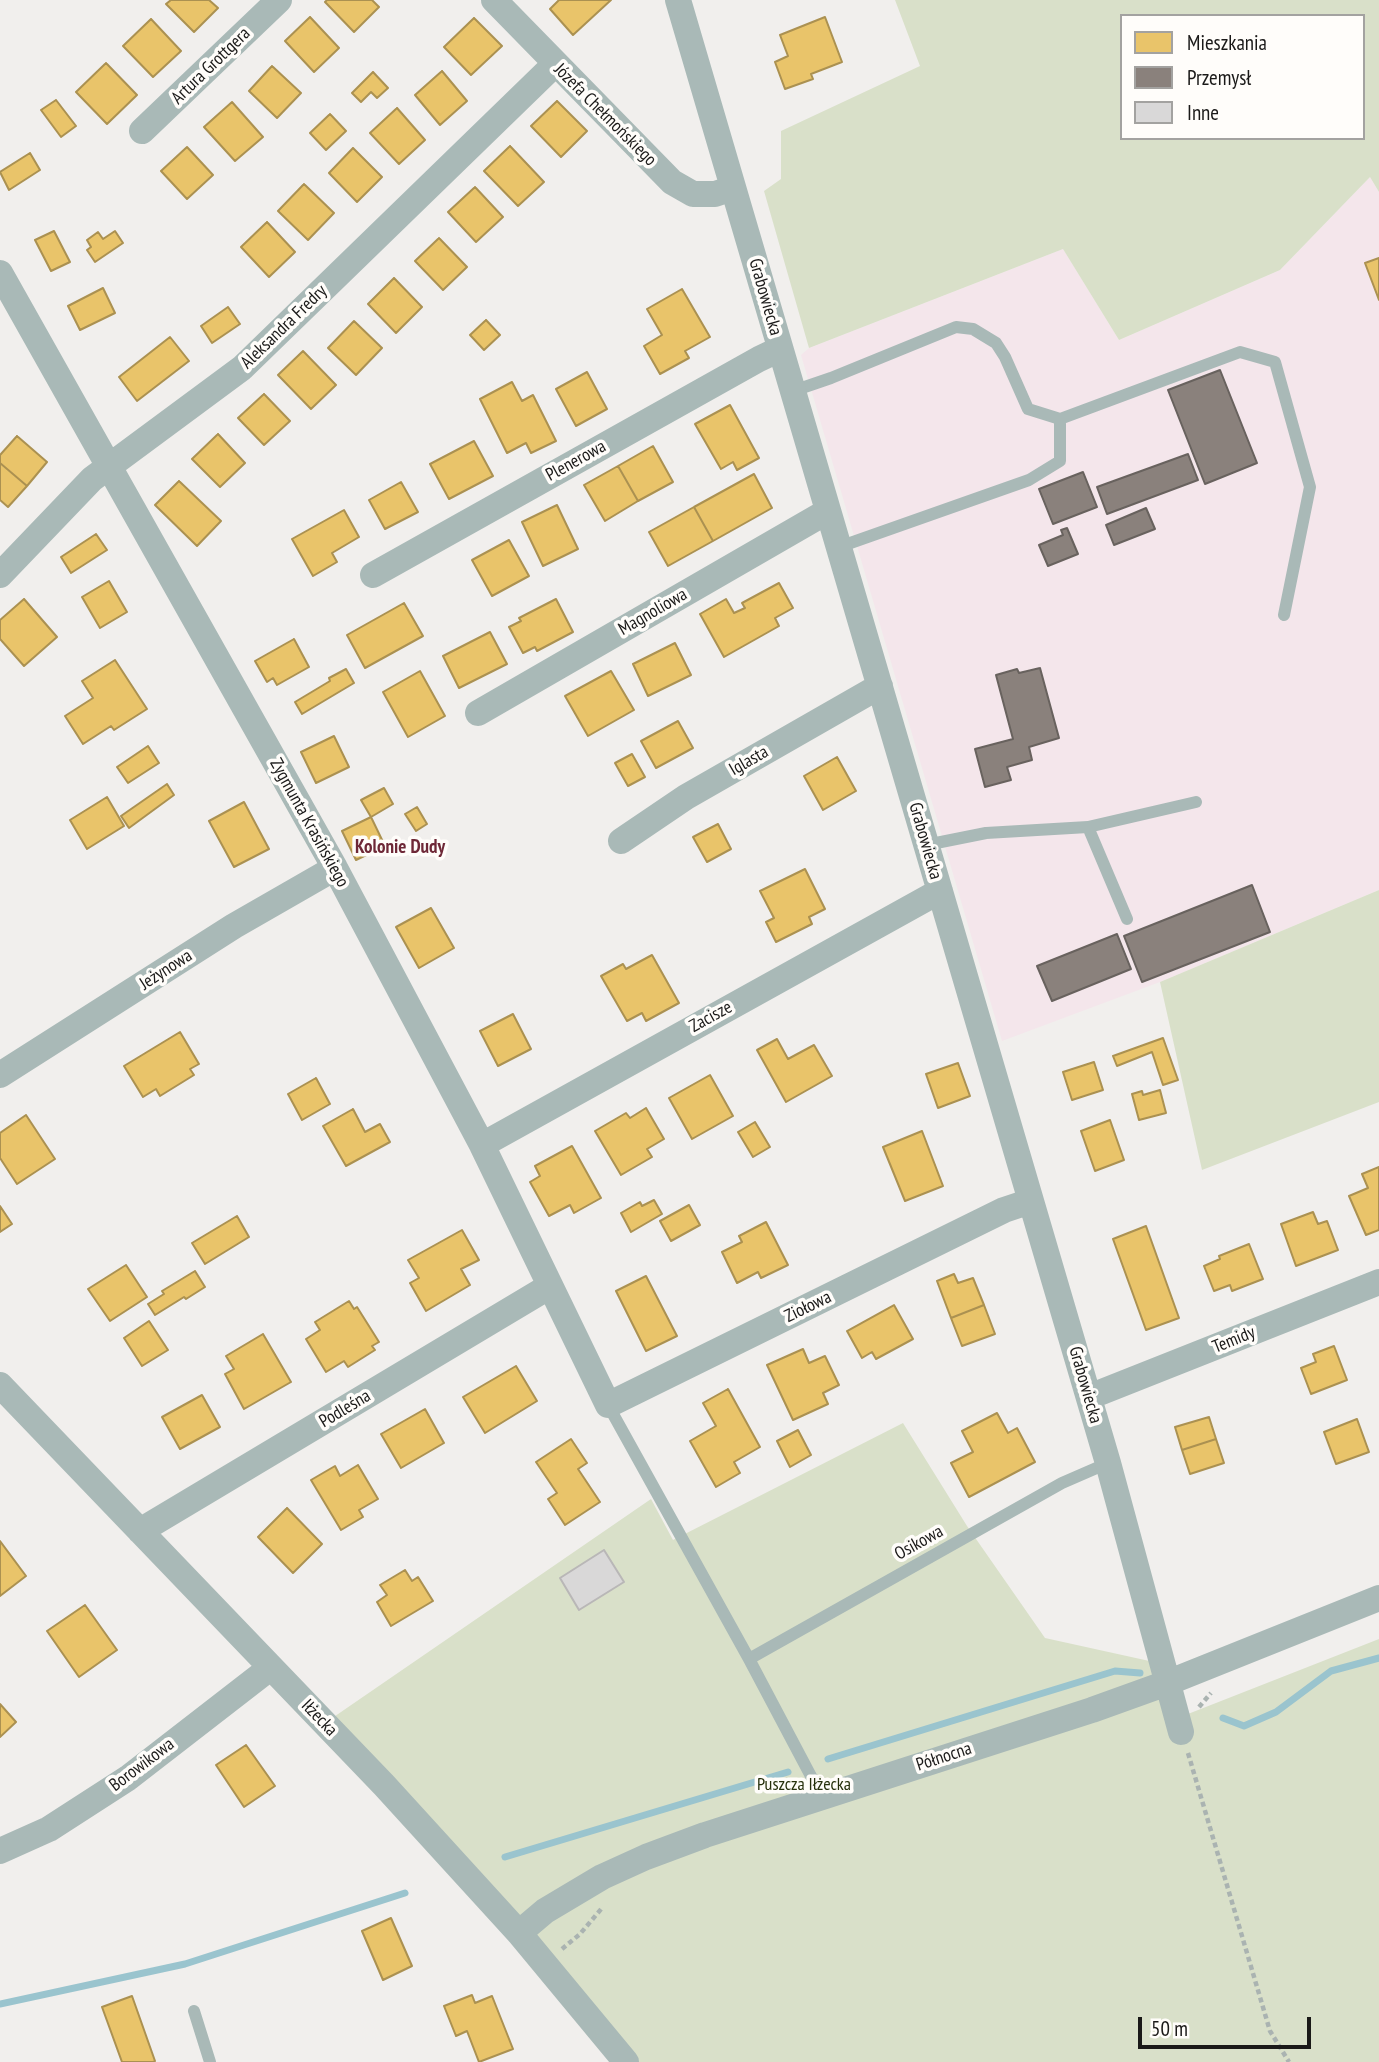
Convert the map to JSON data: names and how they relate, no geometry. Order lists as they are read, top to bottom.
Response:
{
  "streets": {
    "street": [
      "Artura Grottgera",
      "Józefa Chełmońskiego",
      "Grabowiecka",
      "Aleksandra Fredry",
      "Plenerowa",
      "Magnoliowa",
      "Iglasta",
      "Zygmunta Krasińskiego",
      "Jeżynowa",
      "Zacisze",
      "Ziołowa",
      "Temidy",
      "Podleśna",
      "Iłżecka",
      "Północna",
      "Borowikowa"
    ],
    "lane": ["Osikowa"]
  },
  "crossings": [
    ["Józefa Chełmońskiego", "Grabowiecka"],
    ["Józefa Chełmońskiego", "Aleksandra Fredry"],
    ["Grabowiecka", "Plenerowa"],
    ["Grabowiecka", "Magnoliowa"],
    ["Grabowiecka", "Iglasta"],
    ["Grabowiecka", "Zacisze"],
    ["Grabowiecka", "Ziołowa"],
    ["Grabowiecka", "Temidy"],
    ["Grabowiecka", "Osikowa"],
    ["Grabowiecka", "Północna"],
    ["Aleksandra Fredry", "Zygmunta Krasińskiego"],
    ["Zygmunta Krasińskiego", "Jeżynowa"],
    ["Zygmunta Krasińskiego", "Zacisze"],
    ["Zygmunta Krasińskiego", "Ziołowa"],
    ["Zygmunta Krasińskiego", "Podleśna"],
    ["Podleśna", "Iłżecka"],
    ["Iłżecka", "Północna"],
    ["Iłżecka", "Borowikowa"]
  ],
  "districts": ["Kolonie Dudy"],
  "parks": ["Puszcza Iłżecka"],
  "legend": ["Mieszkania", "Przemysł", "Inne"],
  "scale_bar": "50 m"
}
